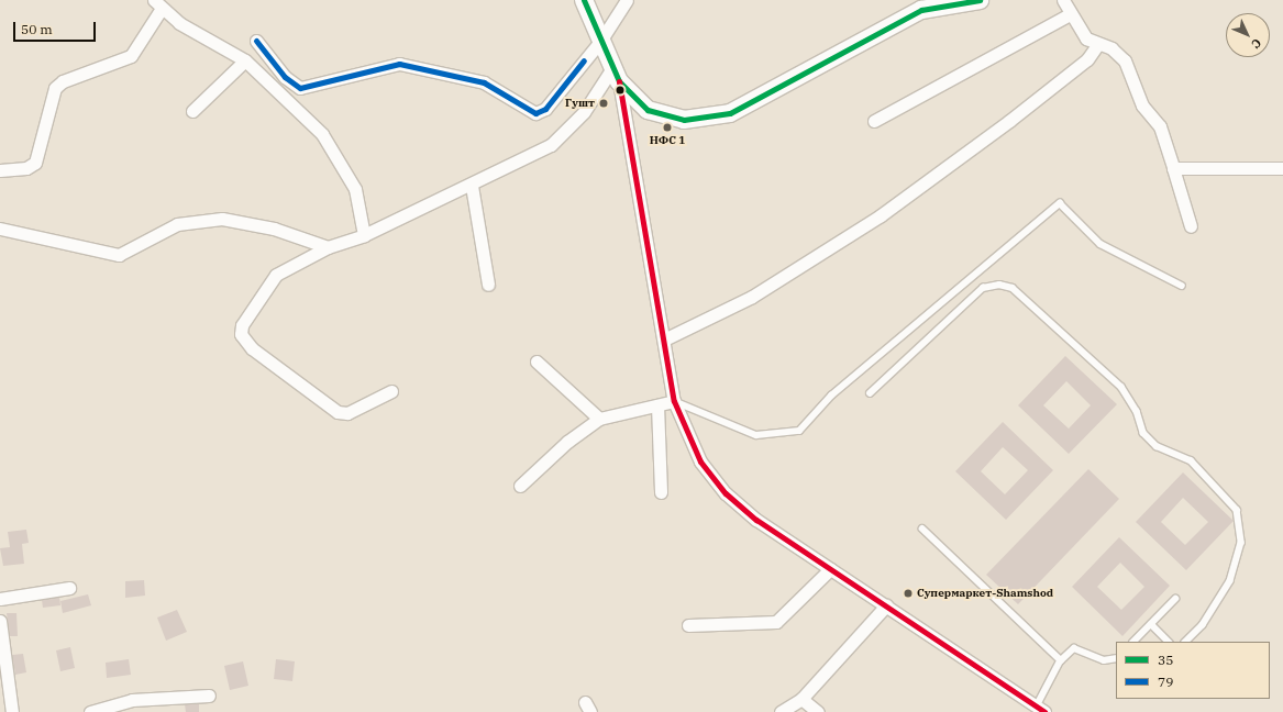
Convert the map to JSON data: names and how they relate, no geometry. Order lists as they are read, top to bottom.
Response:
{
  "places": ["Гушт", "НФС 1", "Супермаркет-Shamshod"],
  "lines": ["transit line 35", "transit line 79"],
  "legend": ["35", "79"],
  "scale_bar": "50 m",
  "north": "bottom right"
}
